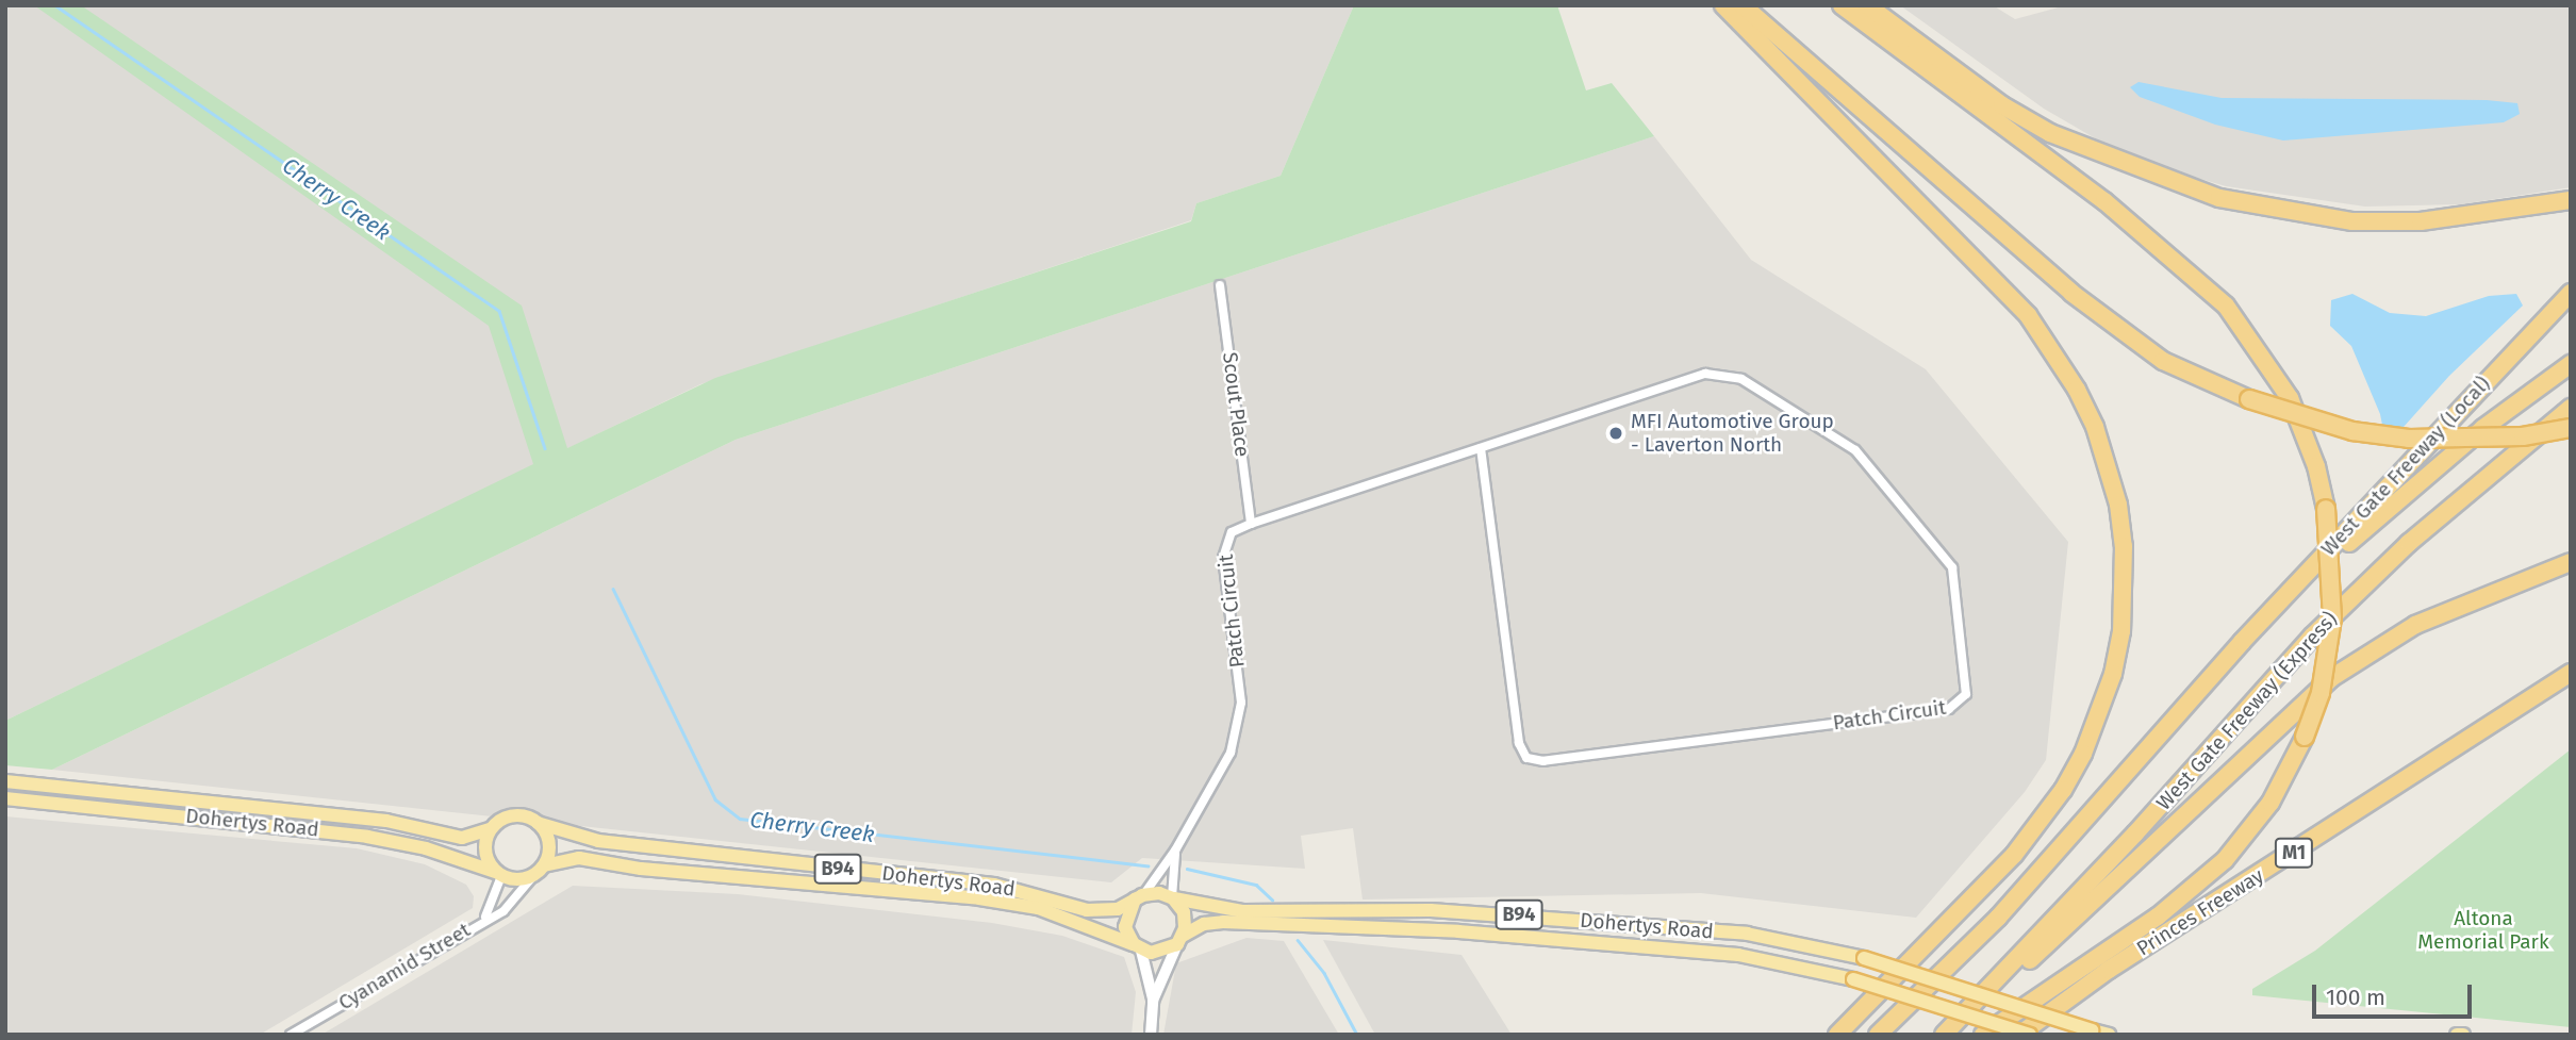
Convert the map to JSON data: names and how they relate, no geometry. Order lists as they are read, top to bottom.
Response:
{
  "streets": {
    "highway": [
      "West Gate Freeway (Local)",
      "West Gate Freeway (Express)",
      "M1",
      "Princes Freeway"
    ],
    "main road": ["Dohertys Road", "B94"],
    "street": ["Scout Place", "Patch Circuit", "Cyanamid Street"]
  },
  "crossings": [
    ["Scout Place", "Patch Circuit"],
    ["West Gate Freeway (Local)", "West Gate Freeway (Express)"],
    ["Patch Circuit", "Dohertys Road"],
    ["Patch Circuit", "B94"],
    ["Dohertys Road", "B94"],
    ["Dohertys Road", "Cyanamid Street"],
    ["B94", "Cyanamid Street"]
  ],
  "water": ["Cherry Creek"],
  "parks": ["Altona Memorial Park"],
  "places": ["MFI Automotive Group - Laverton North"],
  "scale_bar": "100 m"
}
